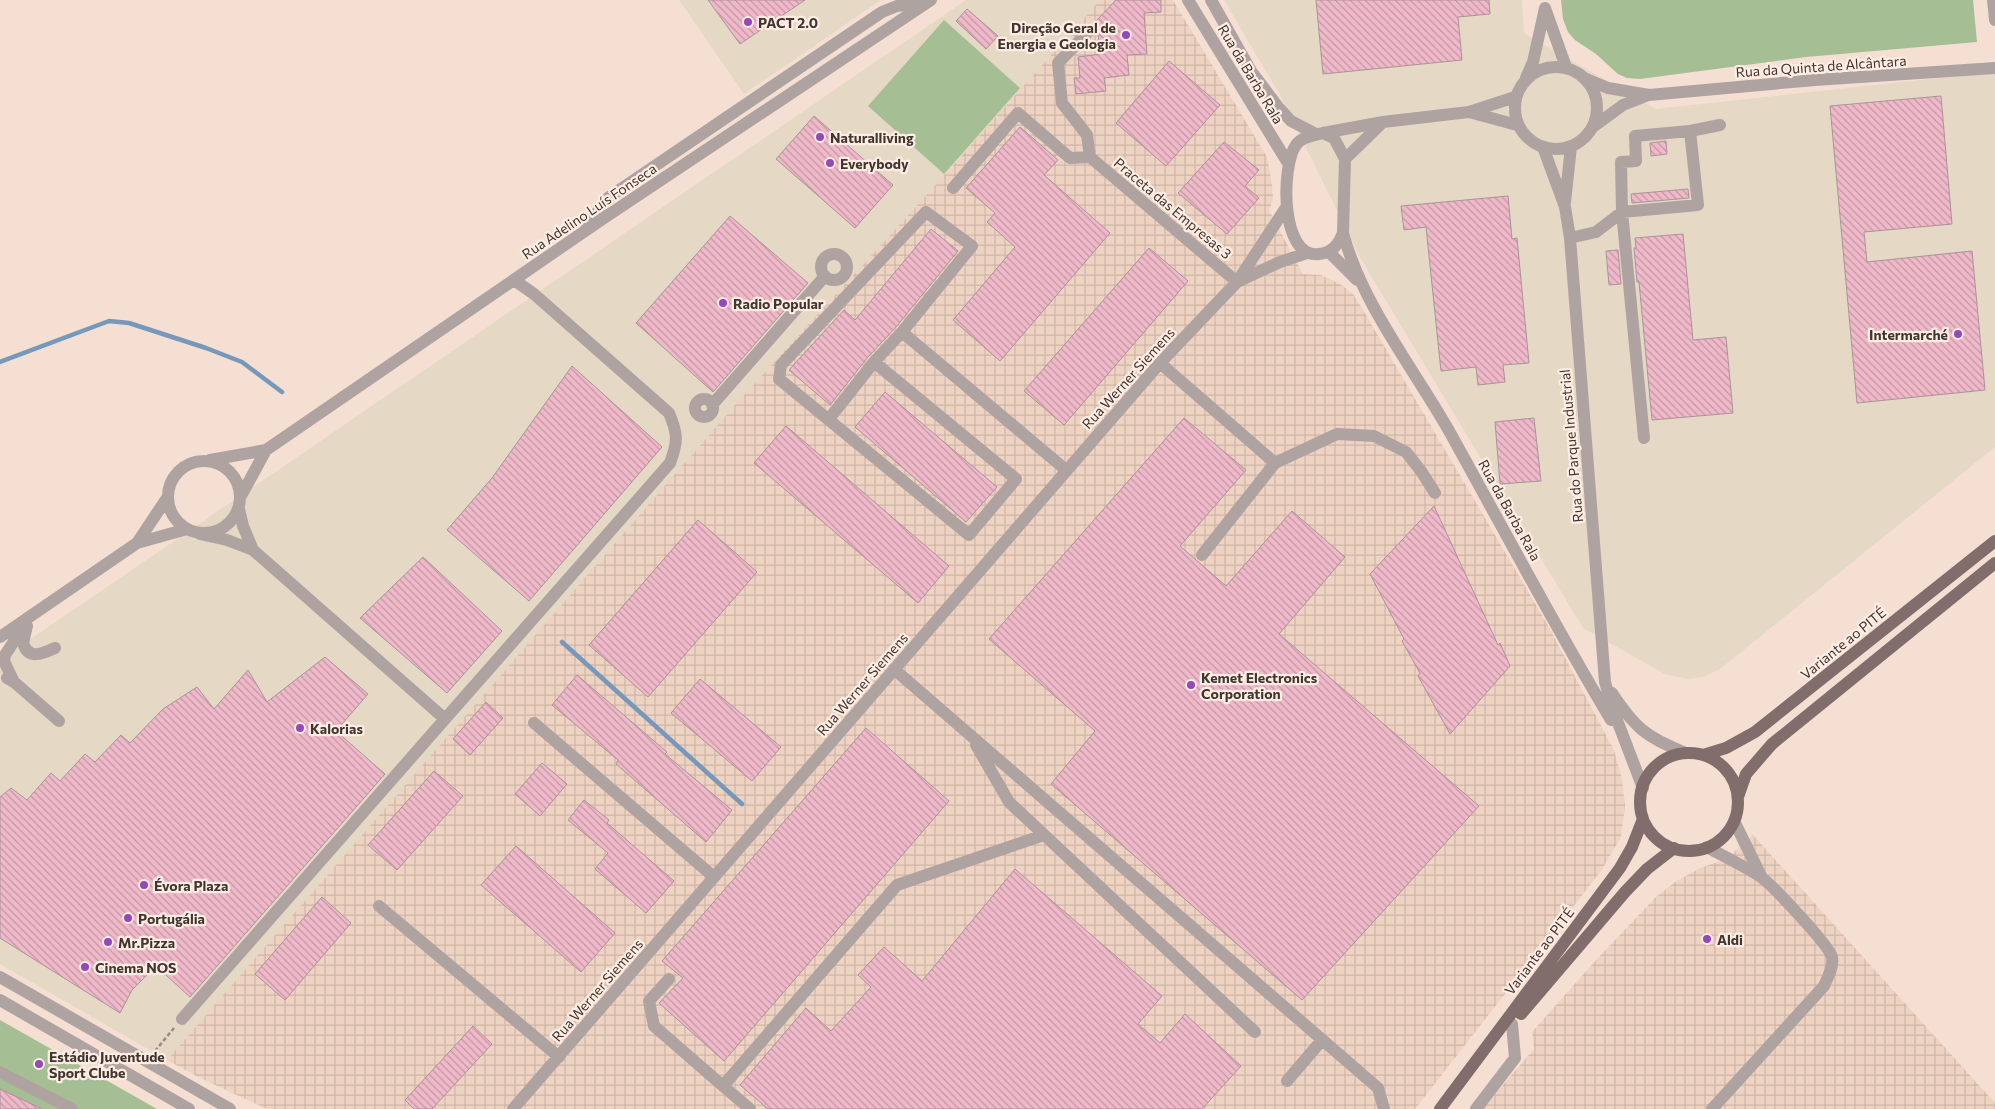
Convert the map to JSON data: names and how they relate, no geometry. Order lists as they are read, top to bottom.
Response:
{
  "streets": {
    "main road": ["Variante ao PITÉ"],
    "street": [
      "Rua da Quinta de Alcântara",
      "Rua da Barba Rala",
      "Praceta das Empresas 3",
      "Rua Adelino Luís Fonseca",
      "Rua Werner Siemens",
      "Rua do Parque Industrial"
    ]
  },
  "crossings": [
    ["Rua da Barba Rala", "Rua Werner Siemens"],
    ["Rua da Barba Rala", "Rua do Parque Industrial"],
    ["Rua da Barba Rala", "Variante ao PITÉ"],
    ["Praceta das Empresas 3", "Rua Werner Siemens"]
  ],
  "places": [
    "PACT 2.0",
    "Direção Geral de Energia e Geologia",
    "Naturalliving",
    "Everybody",
    "Radio Popular",
    "Intermarché",
    "Kemet Electronics Corporation",
    "Kalorias",
    "Évora Plaza",
    "Portugália",
    "Aldi",
    "Mr.Pizza",
    "Cinema NOS",
    "Estádio Juventude Sport Clube"
  ]
}
